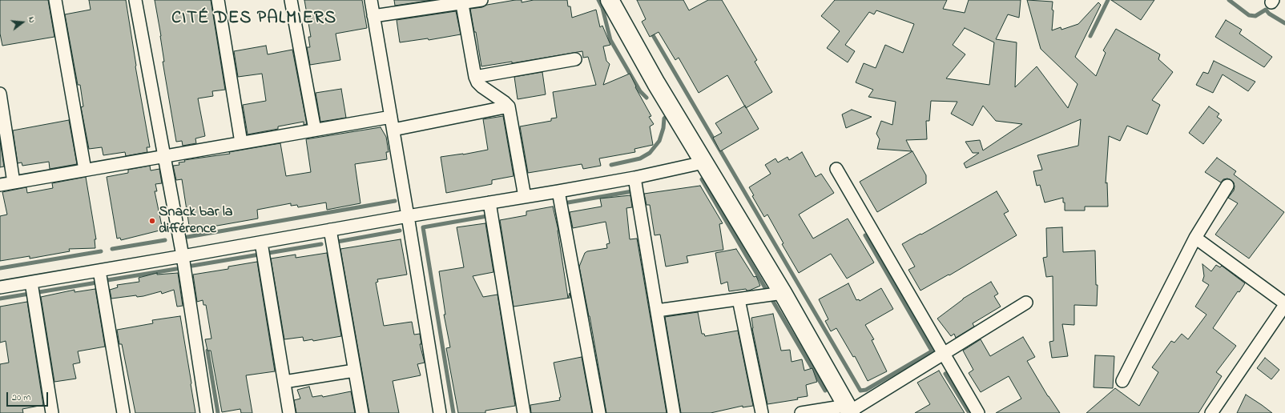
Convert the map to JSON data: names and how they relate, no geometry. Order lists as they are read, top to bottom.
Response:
{
  "districts": ["CITÉ DES PALMIERS"],
  "places": ["Snack bar la différence"],
  "scale_bar": "20 m",
  "north": "right"
}
